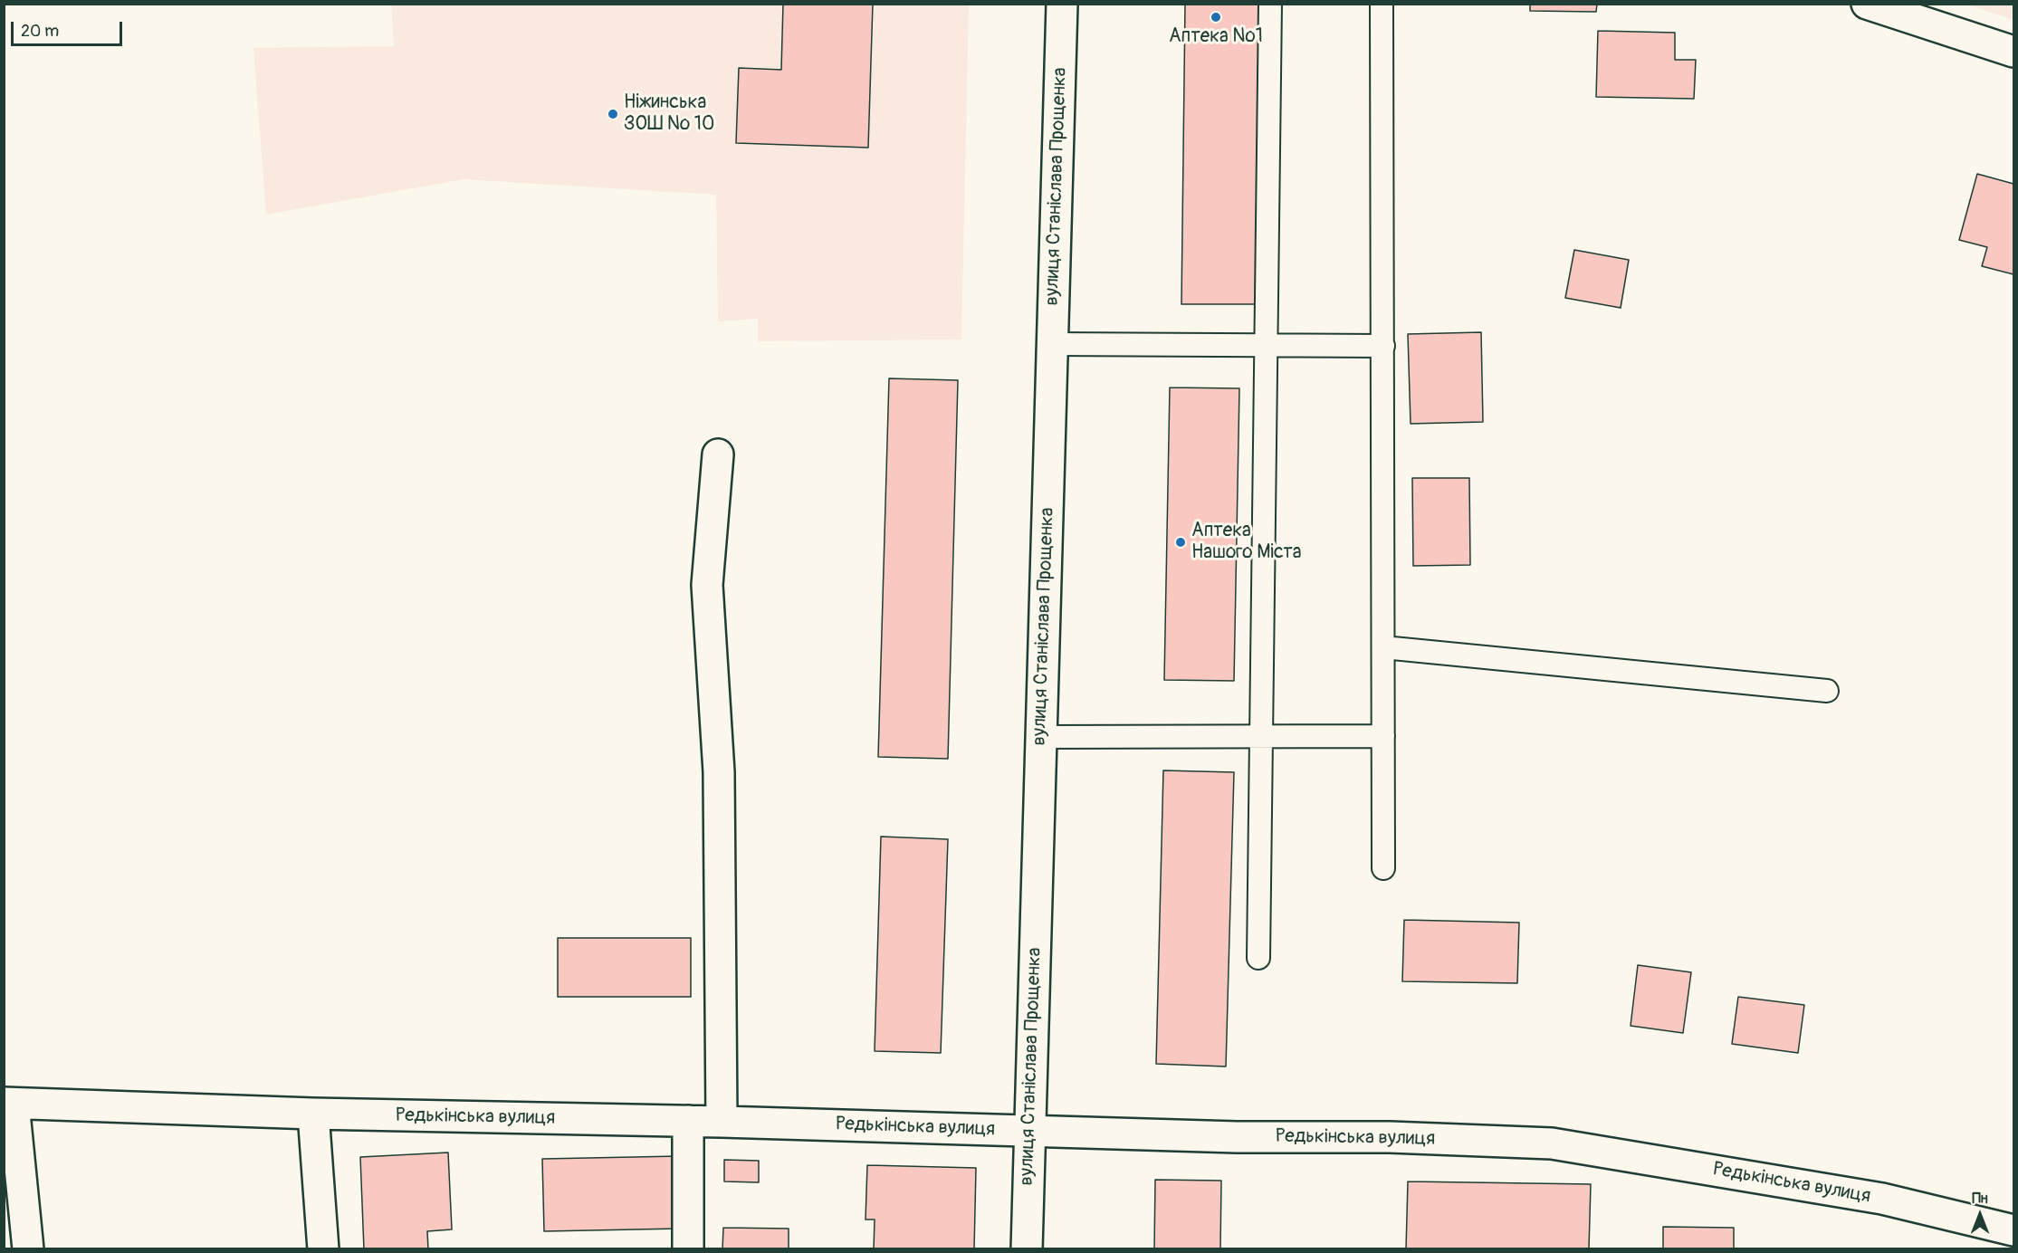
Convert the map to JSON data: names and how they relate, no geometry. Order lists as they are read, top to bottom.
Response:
{
  "streets": {
    "street": ["вулиця Станіслава Прощенка", "Редькінська вулиця"]
  },
  "crossings": [
    ["вулиця Станіслава Прощенка", "Редькінська вулиця"]
  ],
  "places": ["Аптека №1", "Ніжинська ЗОШ № 10", "Аптека Нашого Міста"],
  "scale_bar": "20 m",
  "north": "top"
}
